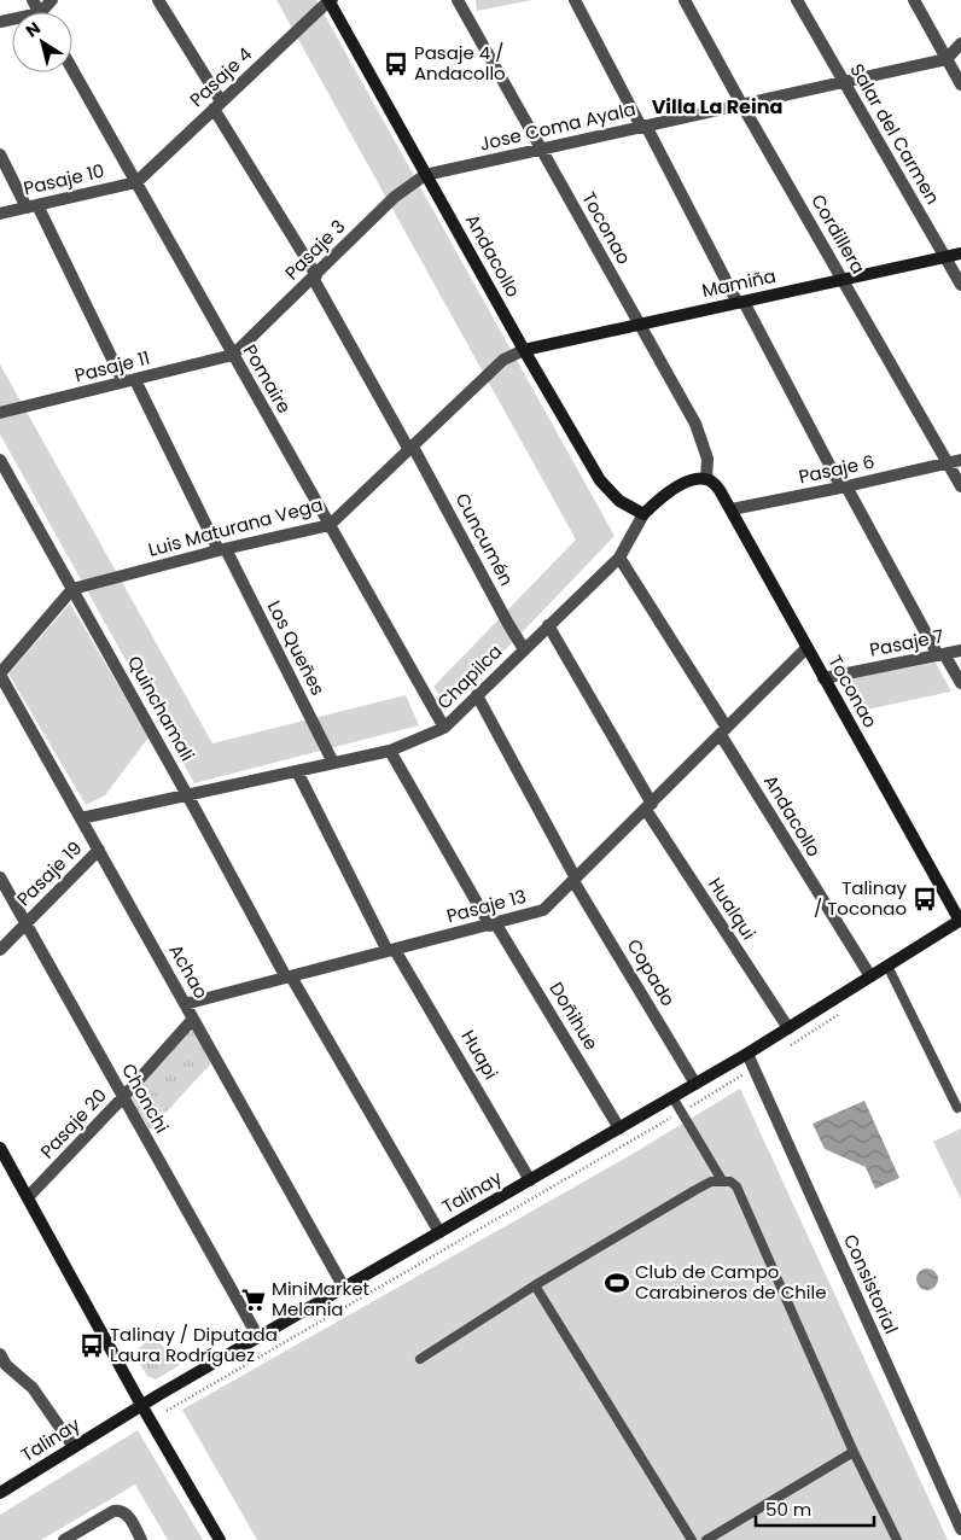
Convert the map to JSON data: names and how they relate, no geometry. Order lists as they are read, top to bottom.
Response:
{
  "streets": {
    "street": [
      "Pasaje 4",
      "Jose Coma Ayala",
      "Salar del Carmen",
      "Pasaje 10",
      "Toconao",
      "Cordillera",
      "Pasaje 3",
      "Andacollo",
      "Mamiña",
      "Pasaje 11",
      "Pomaire",
      "Pasaje 6",
      "Luis Maturana Vega",
      "Cuncumén",
      "Pasaje 7",
      "Los Queñes",
      "Chapilca",
      "Quinchamali",
      "Pasaje 19",
      "Pasaje 13",
      "Hualqui",
      "Achao",
      "Copado",
      "Doñihue",
      "Huapi",
      "Chonchi",
      "Pasaje 20",
      "Talinay",
      "Consistorial"
    ]
  },
  "crossings": [
    ["Pasaje 4", "Pasaje 10"],
    ["Pasaje 4", "Andacollo"],
    ["Pasaje 4", "Pomaire"],
    ["Pasaje 4", "Cuncumén"],
    ["Jose Coma Ayala", "Salar del Carmen"],
    ["Jose Coma Ayala", "Toconao"],
    ["Jose Coma Ayala", "Cordillera"],
    ["Jose Coma Ayala", "Pasaje 3"],
    ["Jose Coma Ayala", "Andacollo"],
    ["Salar del Carmen", "Mamiña"],
    ["Pasaje 10", "Pomaire"],
    ["Pasaje 10", "Los Queñes"],
    ["Toconao", "Mamiña"],
    ["Toconao", "Pasaje 6"],
    ["Toconao", "Pasaje 7"],
    ["Toconao", "Chapilca"],
    ["Toconao", "Pasaje 13"],
    ["Toconao", "Talinay"],
    ["Cordillera", "Mamiña"],
    ["Cordillera", "Pasaje 6"],
    ["Pasaje 3", "Andacollo"],
    ["Pasaje 3", "Pasaje 11"],
    ["Pasaje 3", "Pomaire"],
    ["Pasaje 3", "Cuncumén"],
    ["Andacollo", "Mamiña"],
    ["Andacollo", "Luis Maturana Vega"],
    ["Andacollo", "Chapilca"],
    ["Andacollo", "Pasaje 13"],
    ["Andacollo", "Talinay"],
    ["Mamiña", "Luis Maturana Vega"],
    ["Pasaje 11", "Pomaire"],
    ["Pasaje 11", "Los Queñes"],
    ["Pomaire", "Luis Maturana Vega"],
    ["Pomaire", "Chapilca"],
    ["Luis Maturana Vega", "Cuncumén"],
    ["Luis Maturana Vega", "Los Queñes"],
    ["Luis Maturana Vega", "Quinchamali"],
    ["Cuncumén", "Chapilca"],
    ["Los Queñes", "Chapilca"],
    ["Chapilca", "Quinchamali"],
    ["Chapilca", "Hualqui"],
    ["Chapilca", "Achao"],
    ["Chapilca", "Copado"],
    ["Chapilca", "Doñihue"],
    ["Chapilca", "Huapi"],
    ["Quinchamali", "Pasaje 13"],
    ["Quinchamali", "Talinay"],
    ["Pasaje 19", "Achao"],
    ["Pasaje 19", "Chonchi"],
    ["Pasaje 13", "Hualqui"],
    ["Pasaje 13", "Achao"],
    ["Pasaje 13", "Copado"],
    ["Pasaje 13", "Doñihue"],
    ["Pasaje 13", "Huapi"],
    ["Hualqui", "Talinay"],
    ["Achao", "Pasaje 20"],
    ["Achao", "Talinay"],
    ["Copado", "Talinay"],
    ["Doñihue", "Talinay"],
    ["Huapi", "Talinay"],
    ["Chonchi", "Pasaje 20"],
    ["Chonchi", "Talinay"],
    ["Talinay", "Consistorial"]
  ],
  "districts": ["Villa La Reina"],
  "places": {
    "bus stop": ["Pasaje 4 / Andacollo", "Talinay / Toconao", "Talinay / Diputada Laura Rodríguez"],
    "sports": ["Club de Campo Carabineros de Chile"],
    "supermarket": ["MiniMarket Melania"]
  },
  "scale_bar": "50 m",
  "north": "top left"
}
